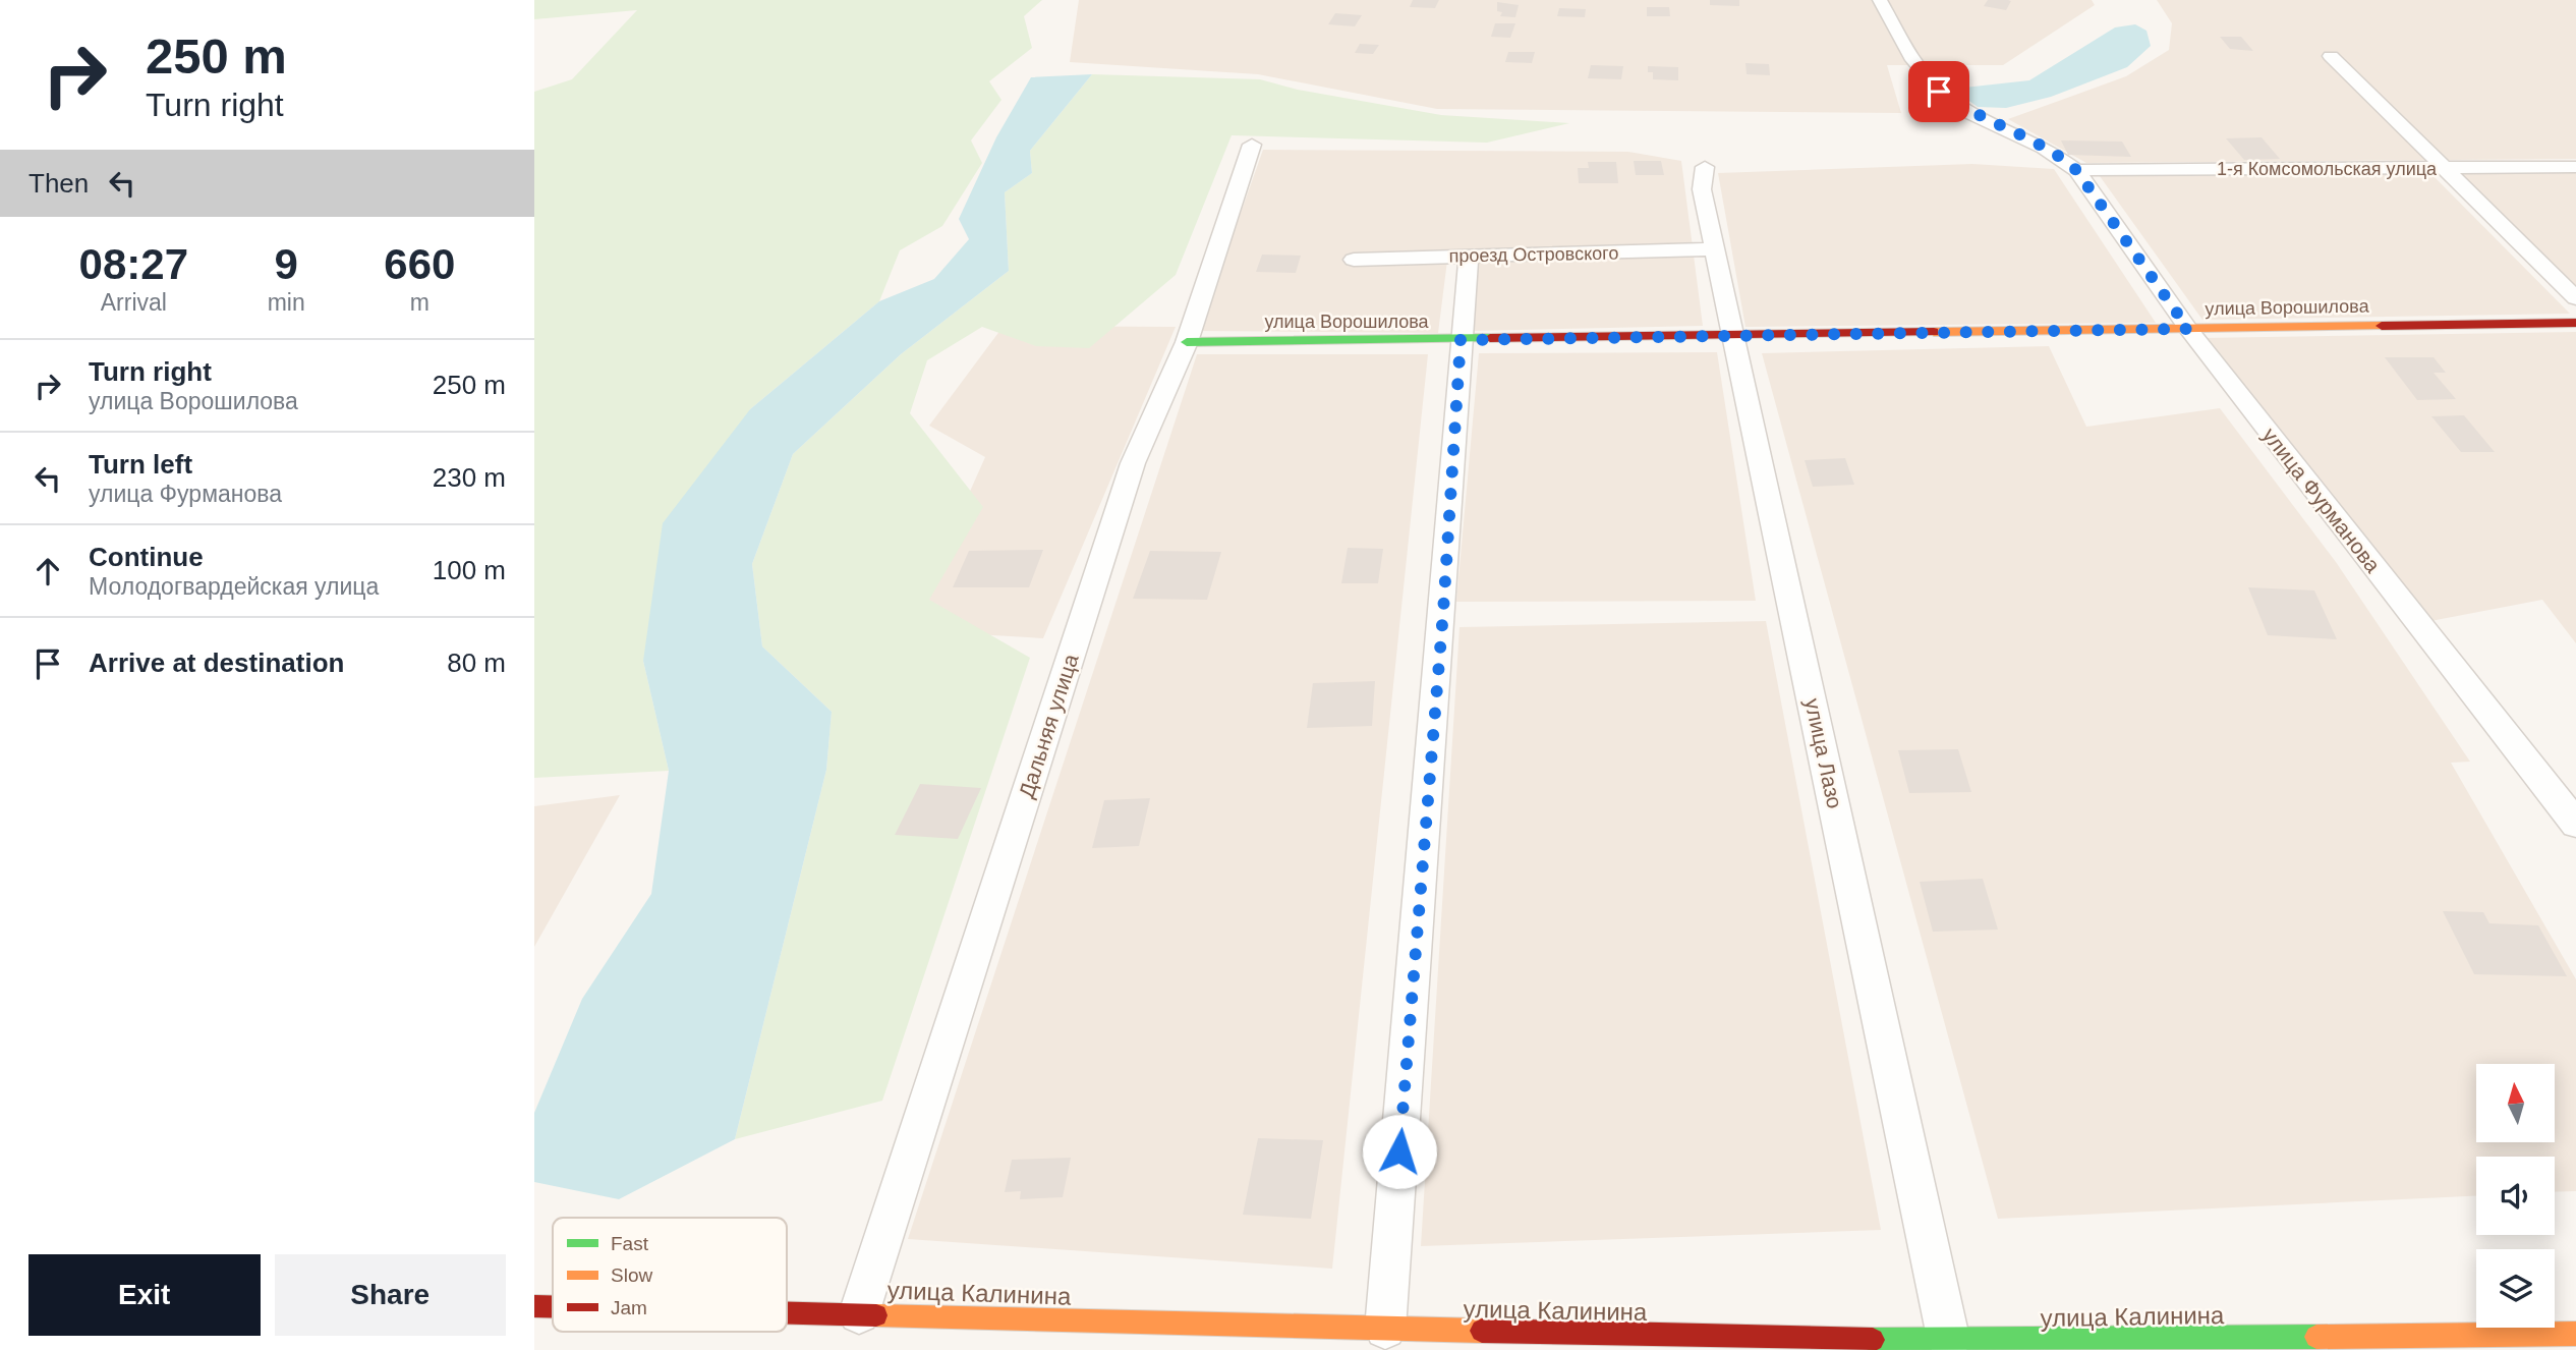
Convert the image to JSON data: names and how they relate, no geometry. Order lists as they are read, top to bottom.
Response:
{
  "streets": {
    "street": [
      "1-я Комсомольская улица",
      "проезд Островского",
      "улица Ворошилова",
      "улица Фурманова",
      "Дальняя улица",
      "улица Лазо",
      "улица Калинина"
    ]
  },
  "crossings": [
    ["1-я Комсомольская улица", "улица Фурманова"],
    ["проезд Островского", "улица Лазо"],
    ["улица Ворошилова", "улица Фурманова"],
    ["улица Ворошилова", "Дальняя улица"],
    ["улица Ворошилова", "улица Лазо"],
    ["Дальняя улица", "улица Калинина"],
    ["улица Лазо", "улица Калинина"]
  ],
  "legend": ["Fast", "Slow", "Jam"],
  "north": "top",
  "page": {
    "turn": ["250 m", "Turn right"],
    "then": "Then",
    "eta": [
      "08:27",
      "Arrival",
      "9",
      "min",
      "660",
      "m"
    ],
    "list": [
      {
        "name": "Turn right",
        "note": "улица Ворошилова",
        "value": "250 m"
      },
      {
        "name": "Turn left",
        "note": "улица Фурманова",
        "value": "230 m"
      },
      {
        "name": "Continue",
        "note": "Молодогвардейская улица",
        "value": "100 m"
      },
      {
        "name": "Arrive at destination",
        "value": "80 m"
      }
    ],
    "buttons": ["Exit", "Share"]
  }
}
